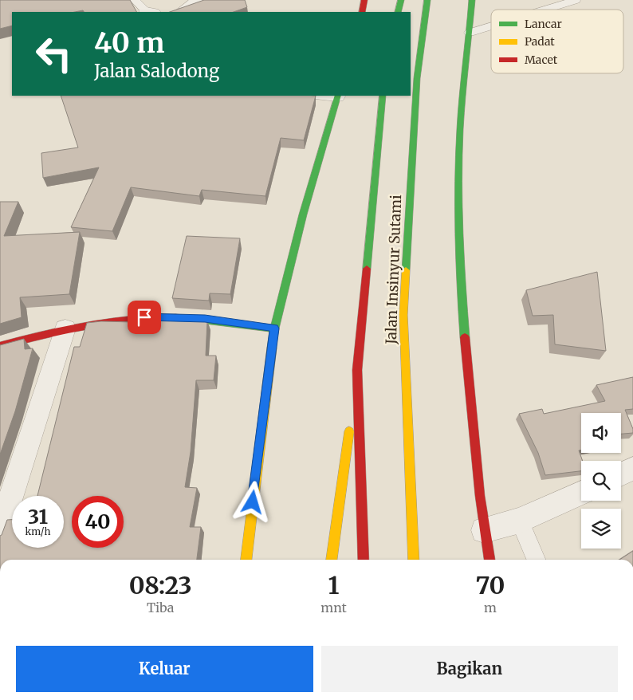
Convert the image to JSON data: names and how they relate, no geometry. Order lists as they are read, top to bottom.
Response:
{
  "streets": {
    "main road": ["Jalan Insinyur Sutami"]
  },
  "legend": ["Lancar", "Padat", "Macet"],
  "page": {
    "turn": ["40 m", "Jalan Salodong"],
    "speed": "31 km/h",
    "limit": "40",
    "eta": [
      "08:23",
      "Tiba",
      "1",
      "mnt",
      "70",
      "m"
    ],
    "buttons": ["Keluar", "Bagikan"]
  }
}
